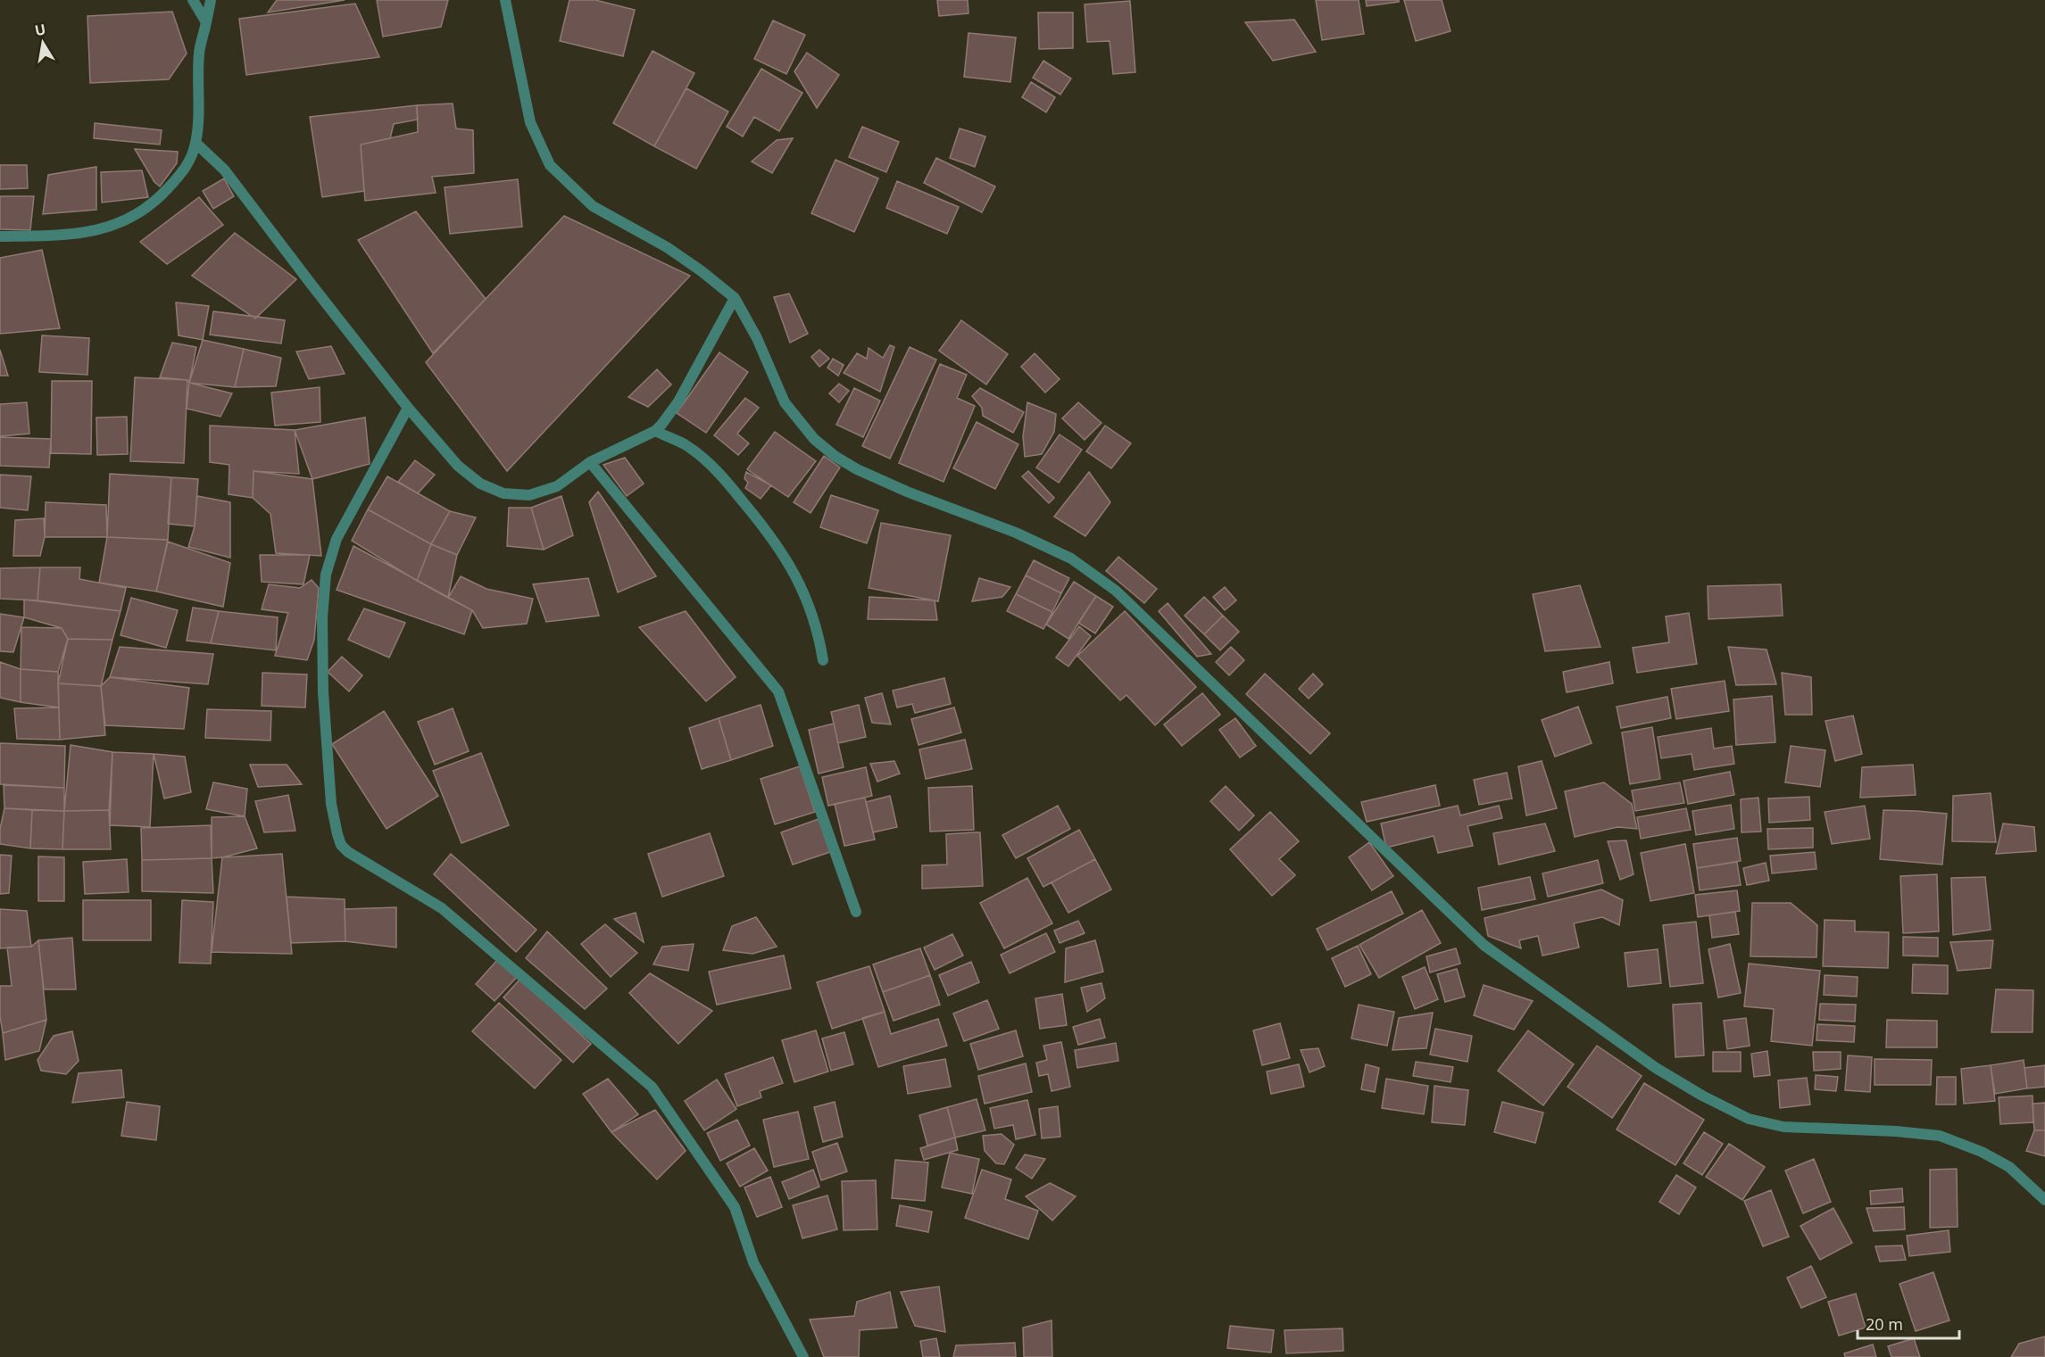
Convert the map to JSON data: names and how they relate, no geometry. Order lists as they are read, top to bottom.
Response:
{
  "scale_bar": "20 m",
  "north": "top"
}
